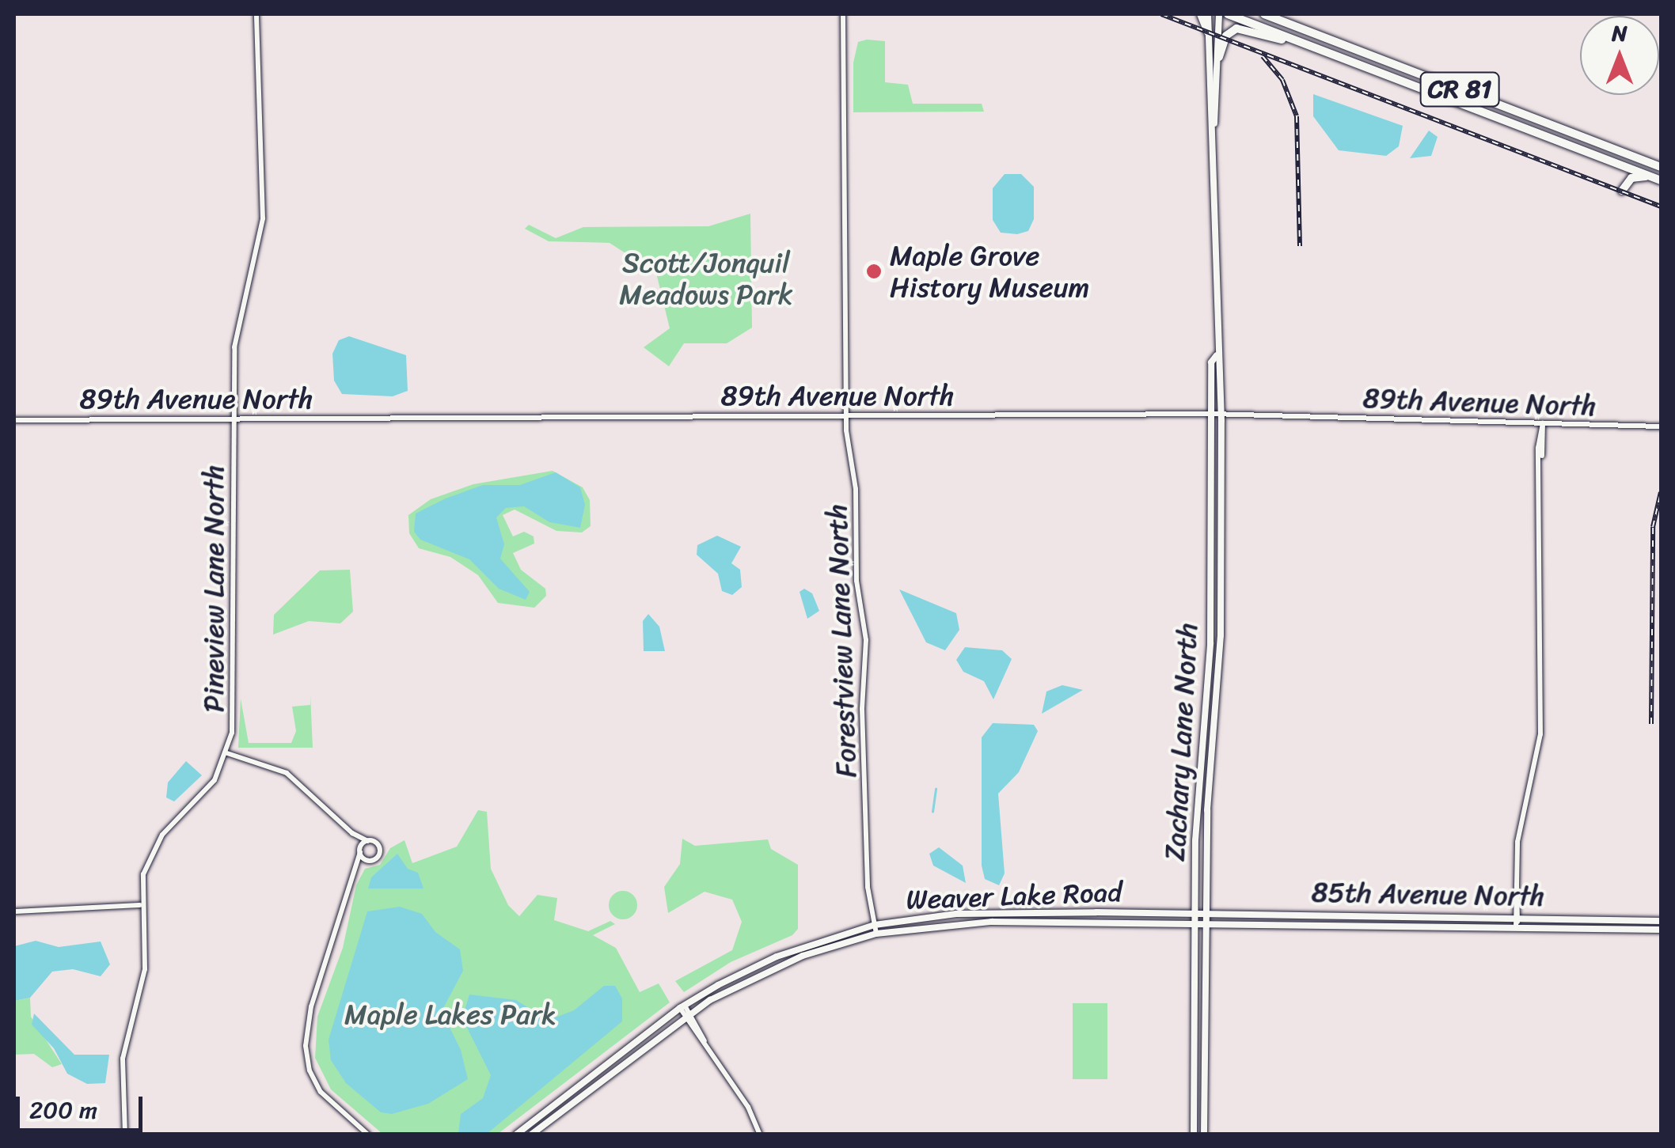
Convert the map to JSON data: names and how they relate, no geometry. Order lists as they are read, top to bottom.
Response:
{
  "streets": {
    "highway": ["CR 81"],
    "main road": ["Zachary Lane North", "85th Avenue North", "Weaver Lake Road"],
    "street": ["89th Avenue North", "Pineview Lane North", "Forestview Lane North"]
  },
  "crossings": [
    ["89th Avenue North", "Pineview Lane North"],
    ["89th Avenue North", "Forestview Lane North"],
    ["89th Avenue North", "Zachary Lane North"],
    ["Forestview Lane North", "Weaver Lake Road"],
    ["Zachary Lane North", "85th Avenue North"],
    ["Zachary Lane North", "Weaver Lake Road"],
    ["85th Avenue North", "Weaver Lake Road"]
  ],
  "parks": ["Scott/Jonquil Meadows Park", "Maple Lakes Park"],
  "places": ["Maple Grove History Museum"],
  "scale_bar": "200 m",
  "north": "top"
}
